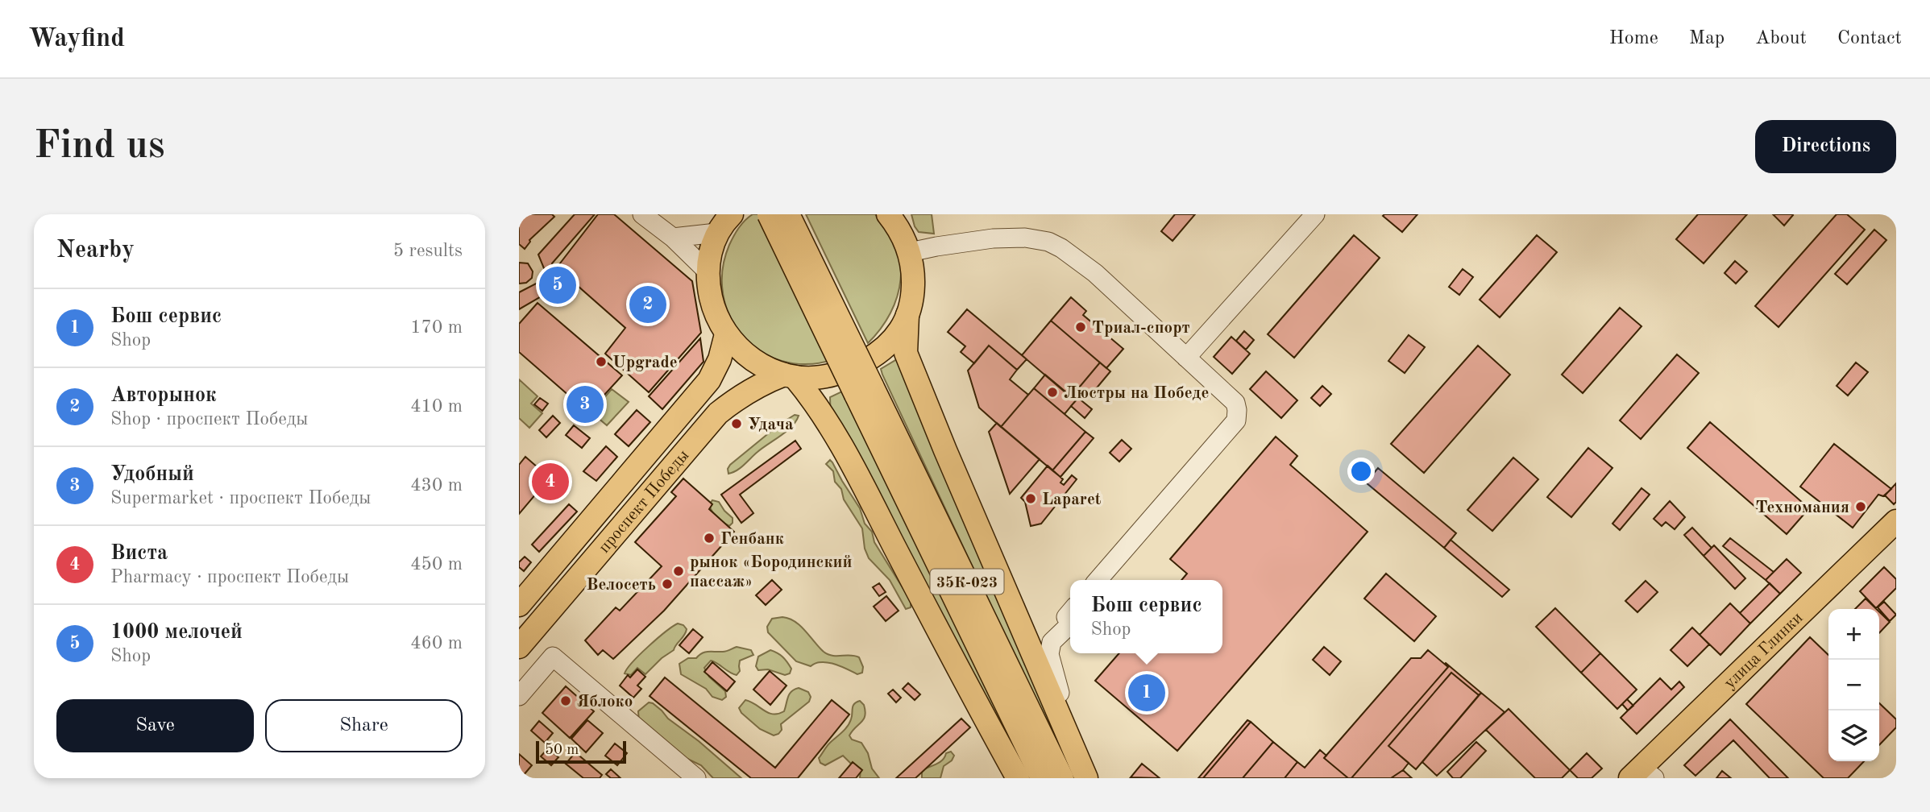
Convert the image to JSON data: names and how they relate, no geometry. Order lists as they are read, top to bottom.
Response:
{
  "streets": {
    "main road": ["проспект Победы", "35К-023", "улица Глинки"]
  },
  "places": [
    "Триал-спорт",
    "Upgrade",
    "Люстры на Победе",
    "Удача",
    "Laparet",
    "Техномания",
    "Генбанк",
    "рынок «Бородинский пассаж»",
    "Велосеть",
    "Яблоко"
  ],
  "scale_bar": "50 m",
  "page": {
    "header": "Wayfind",
    "nav": [
      "Home",
      "Map",
      "About",
      "Contact"
    ],
    "buttons": [
      "Directions",
      ["Save", "Share"]
    ],
    "title": "Find us",
    "heading": ["Nearby", "5 results"],
    "pins": [
      "5",
      "2",
      "3",
      "4",
      "1"
    ],
    "list": [
      {
        "mark": "1",
        "name": "Бош сервис",
        "note": "Shop",
        "value": "170 m"
      },
      {
        "mark": "2",
        "name": "Авторынок",
        "note": "Shop · проспект Победы",
        "value": "410 m"
      },
      {
        "mark": "3",
        "name": "Удобный",
        "note": "Supermarket · проспект Победы",
        "value": "430 m"
      },
      {
        "mark": "4",
        "name": "Виста",
        "note": "Pharmacy · проспект Победы",
        "value": "450 m"
      },
      {
        "mark": "5",
        "name": "1000 мелочей",
        "note": "Shop",
        "value": "460 m"
      }
    ],
    "popup": ["Бош сервис", "Shop"],
    "map_buttons": ["+", "−"],
    "scale": "50 m"
  }
}
